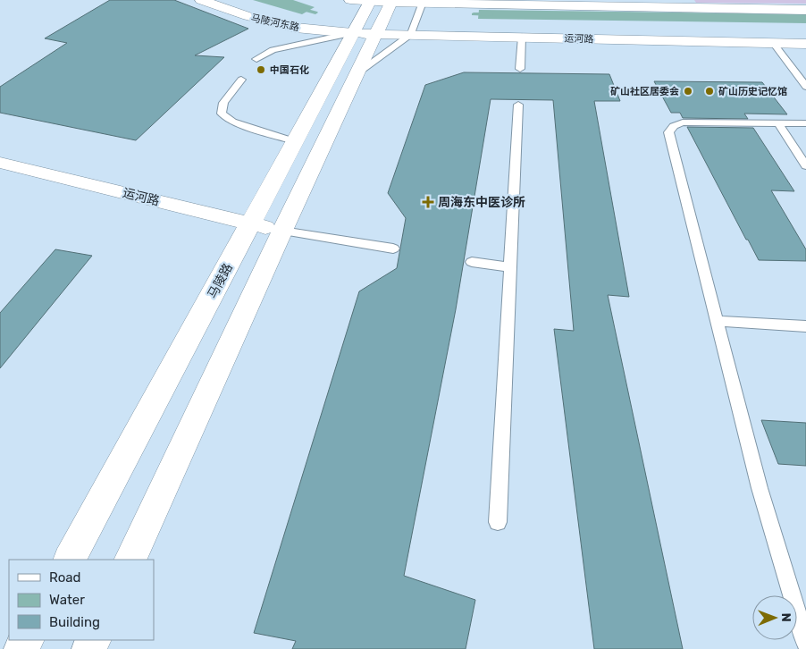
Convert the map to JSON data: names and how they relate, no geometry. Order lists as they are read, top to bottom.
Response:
{
  "streets": {
    "street": ["马陵河东路", "运河路", "马陵路"]
  },
  "crossings": [
    ["马陵河东路", "运河路"],
    ["马陵河东路", "马陵路"],
    ["运河路", "马陵路"]
  ],
  "places": {
    "other": ["中国石化", "矿山社区居委会", "矿山历史记忆馆"],
    "health": ["周海东中医诊所"]
  },
  "legend": ["Road", "Water", "Building"],
  "north": "right"
}
